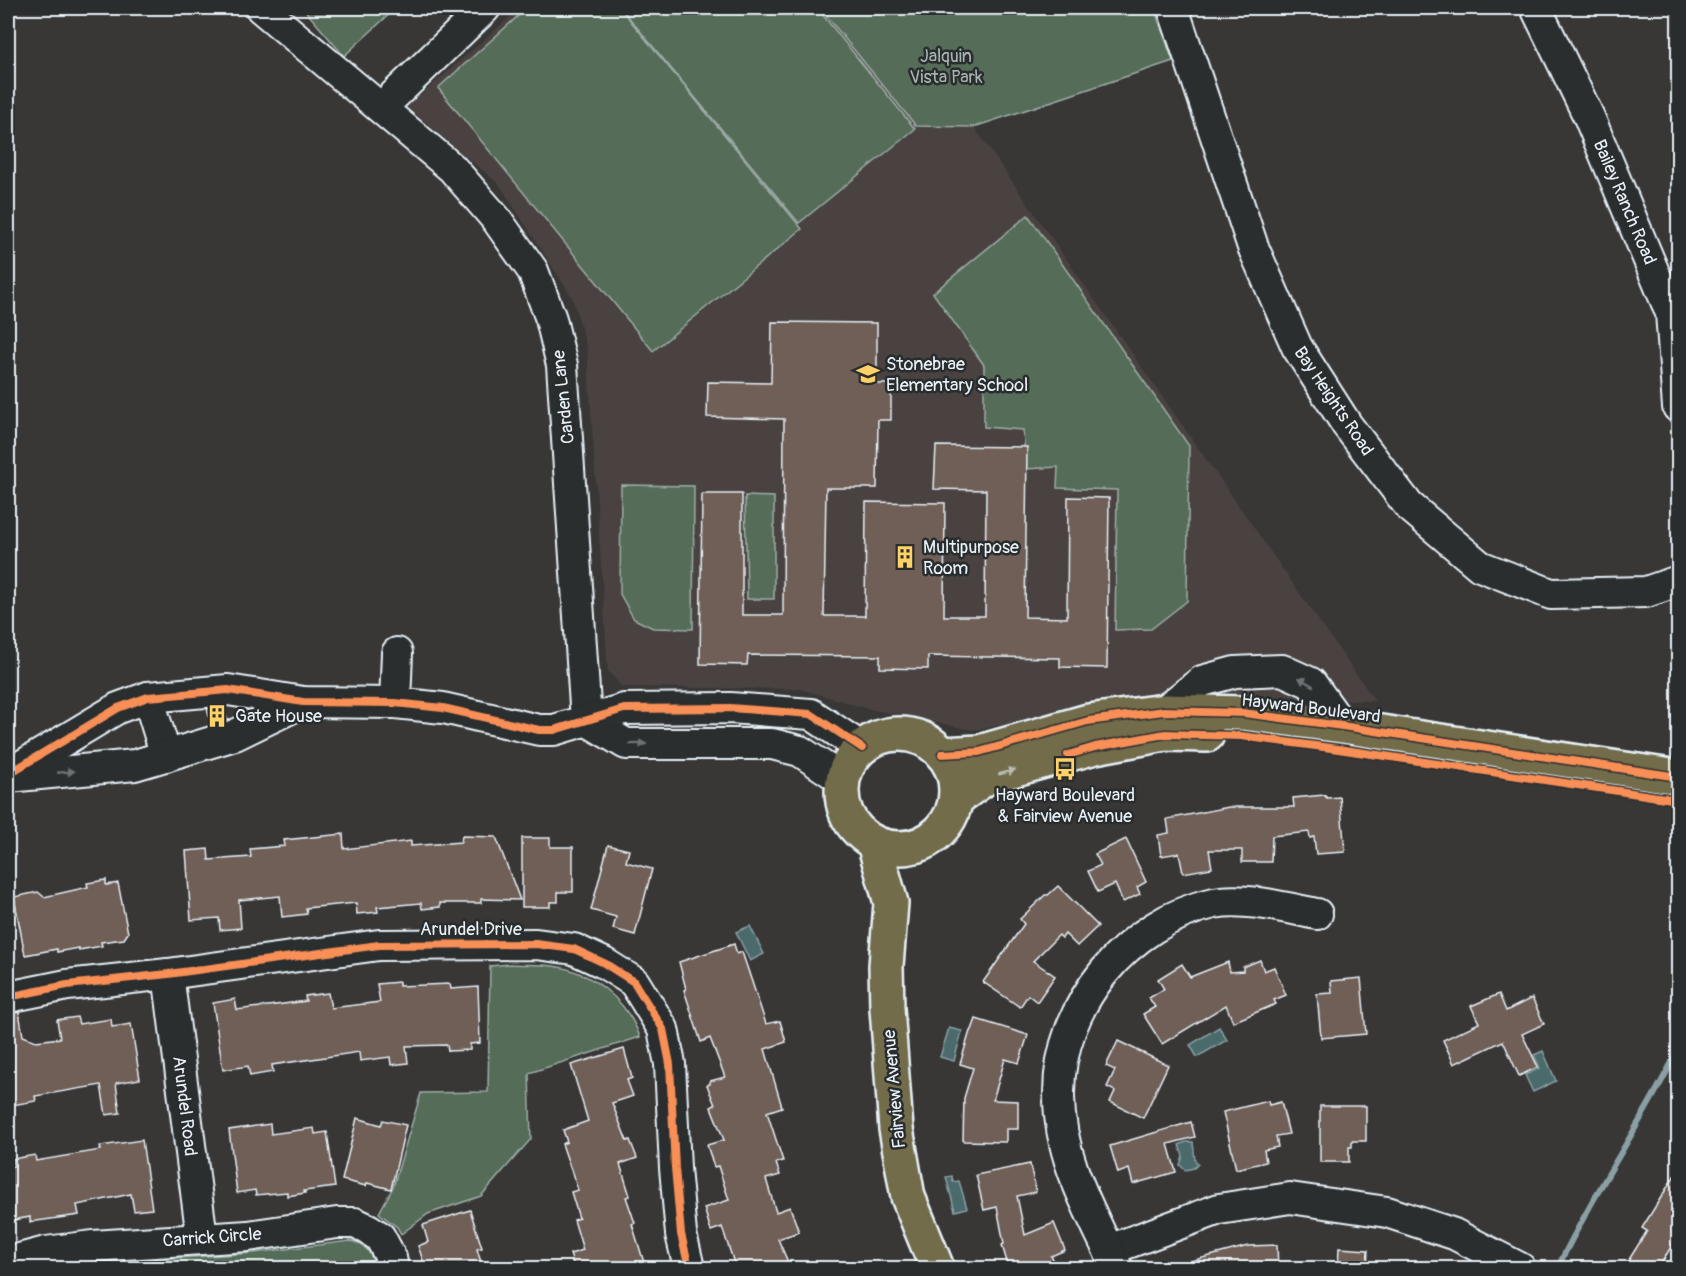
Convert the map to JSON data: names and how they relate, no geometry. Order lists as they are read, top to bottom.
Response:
{
  "streets": {
    "main road": ["Hayward Boulevard", "Fairview Avenue"],
    "street": [
      "Bailey Ranch Road",
      "Carden Lane",
      "Bay Heights Road",
      "Arundel Drive",
      "Arundel Road",
      "Carrick Circle"
    ]
  },
  "crossings": [
    ["Hayward Boulevard", "Fairview Avenue"],
    ["Arundel Drive", "Arundel Road"],
    ["Arundel Road", "Carrick Circle"]
  ],
  "parks": ["Jalquin Vista Park"],
  "places": {
    "school or university": ["Stonebrae Elementary School"],
    "building": ["Multipurpose Room", "Gate House"],
    "bus stop": ["Hayward Boulevard & Fairview Avenue"]
  }
}
